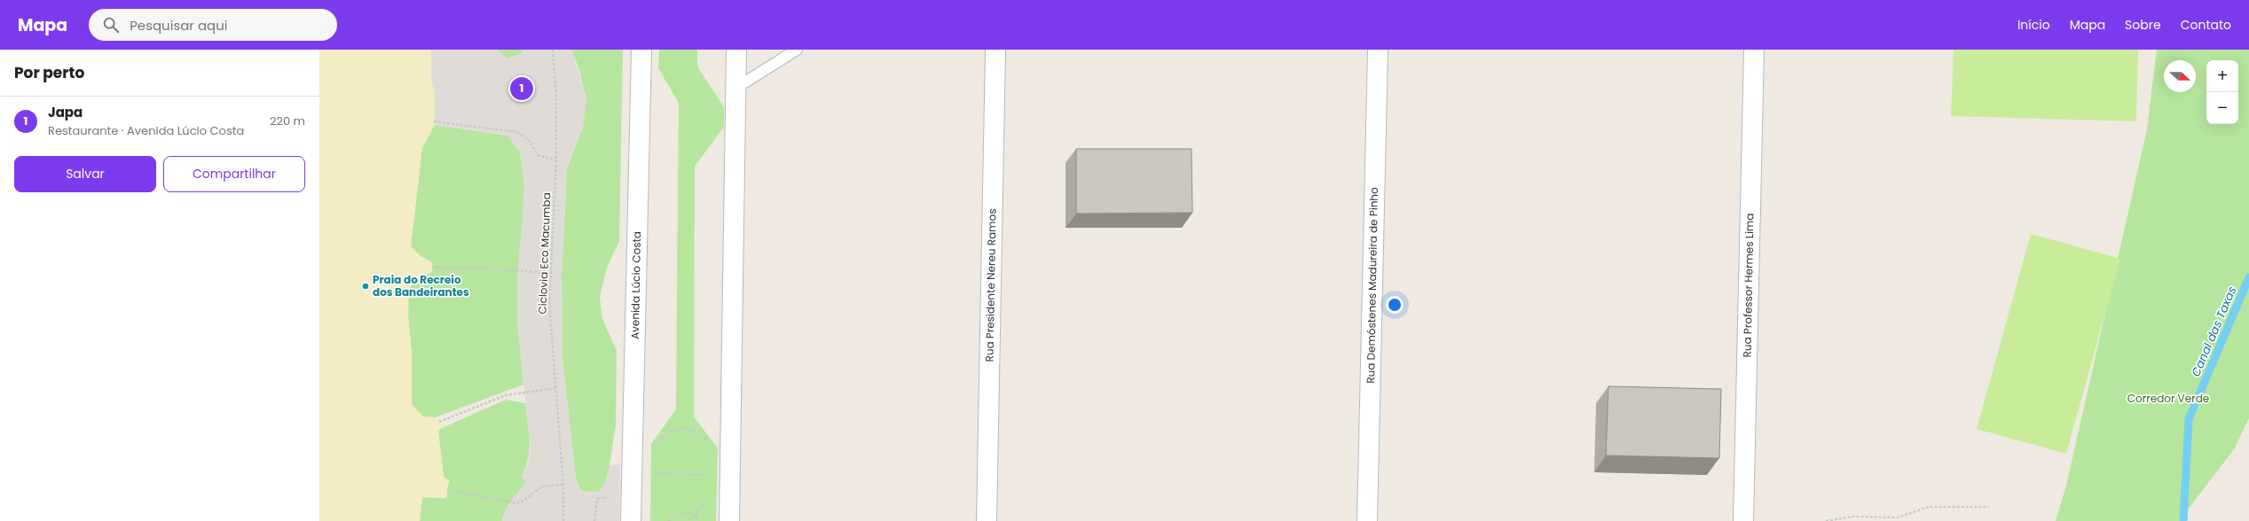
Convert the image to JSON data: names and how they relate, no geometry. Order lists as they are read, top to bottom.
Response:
{
  "streets": {
    "street": [
      "Avenida Lúcio Costa",
      "Rua Presidente Nereu Ramos",
      "Rua Demóstenes Madureira de Pinho",
      "Rua Professor Hermes Lima"
    ],
    "path": ["Ciclovia Eco Macumba"]
  },
  "water": ["Canal das Taxas"],
  "parks": ["Corredor Verde"],
  "places": ["Praia do Recreio dos Bandeirantes"],
  "north": "right",
  "page": {
    "header": "Mapa",
    "search": "Pesquisar aqui",
    "nav": [
      "Início",
      "Mapa",
      "Sobre",
      "Contato"
    ],
    "heading": "Por perto",
    "map_buttons": ["+", "−"],
    "pins": "1",
    "list": [
      {
        "mark": "1",
        "name": "Japa",
        "note": "Restaurante · Avenida Lúcio Costa",
        "value": "220 m"
      }
    ],
    "buttons": ["Salvar", "Compartilhar"]
  }
}
